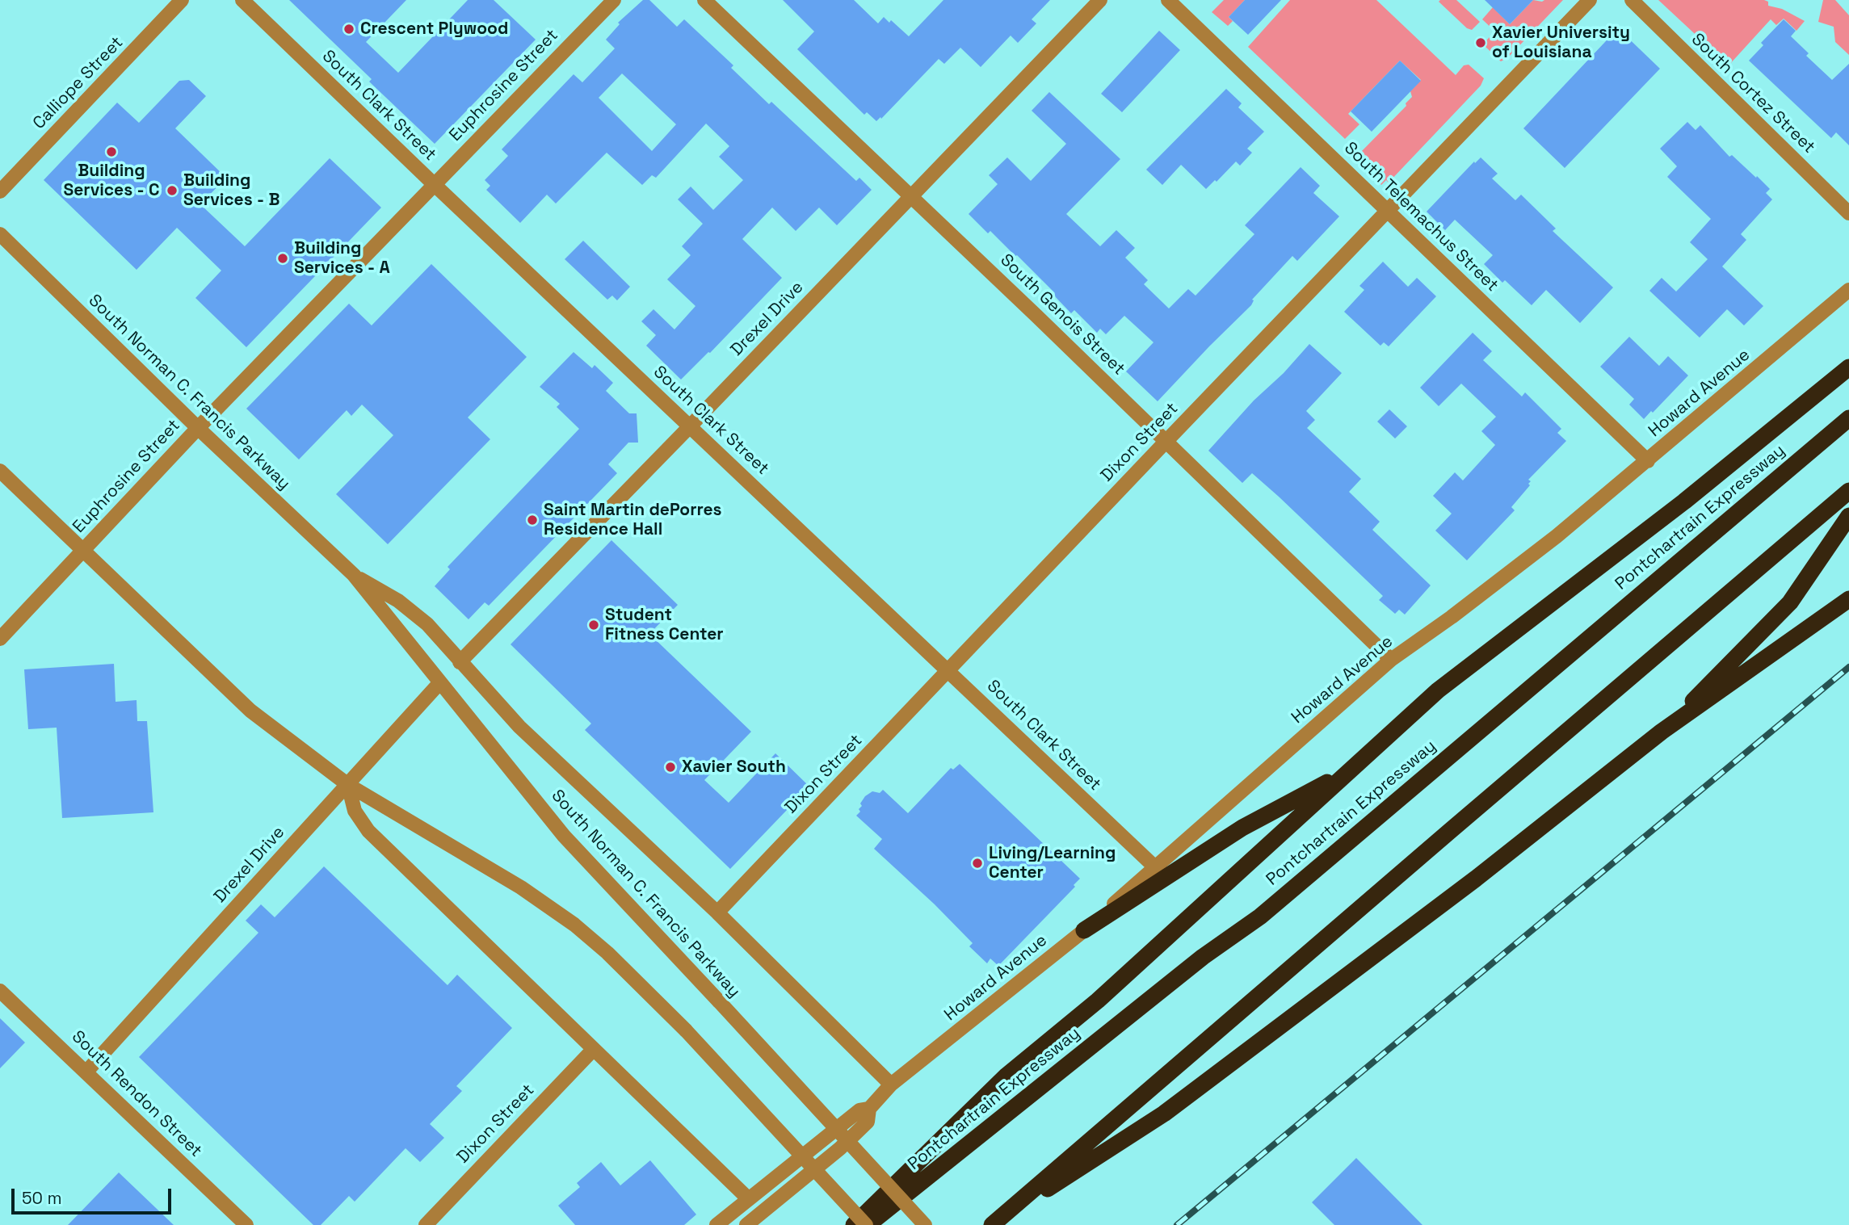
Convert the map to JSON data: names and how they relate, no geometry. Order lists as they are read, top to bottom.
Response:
{
  "streets": {
    "highway": ["Pontchartrain Expressway"],
    "street": [
      "Calliope Street",
      "Euphrosine Street",
      "South Cortez Street",
      "South Clark Street",
      "South Telemachus Street",
      "South Genois Street",
      "Drexel Drive",
      "South Norman C. Francis Parkway",
      "Howard Avenue",
      "Dixon Street",
      "South Rendon Street"
    ]
  },
  "crossings": [
    ["Euphrosine Street", "South Clark Street"],
    ["Euphrosine Street", "South Norman C. Francis Parkway"],
    ["South Clark Street", "Drexel Drive"],
    ["South Clark Street", "Howard Avenue"],
    ["South Clark Street", "Dixon Street"],
    ["South Telemachus Street", "Howard Avenue"],
    ["South Telemachus Street", "Dixon Street"],
    ["South Genois Street", "Drexel Drive"],
    ["South Genois Street", "Howard Avenue"],
    ["South Genois Street", "Dixon Street"],
    ["Drexel Drive", "South Norman C. Francis Parkway"],
    ["Drexel Drive", "South Rendon Street"],
    ["South Norman C. Francis Parkway", "Howard Avenue"],
    ["South Norman C. Francis Parkway", "Dixon Street"]
  ],
  "places": [
    "Crescent Plywood",
    "Xavier University of Louisiana",
    "Building Services - C",
    "Building Services - B",
    "Building Services - A",
    "Saint Martin dePorres Residence Hall",
    "Student Fitness Center",
    "Xavier South",
    "Living/Learning Center"
  ],
  "scale_bar": "50 m"
}
